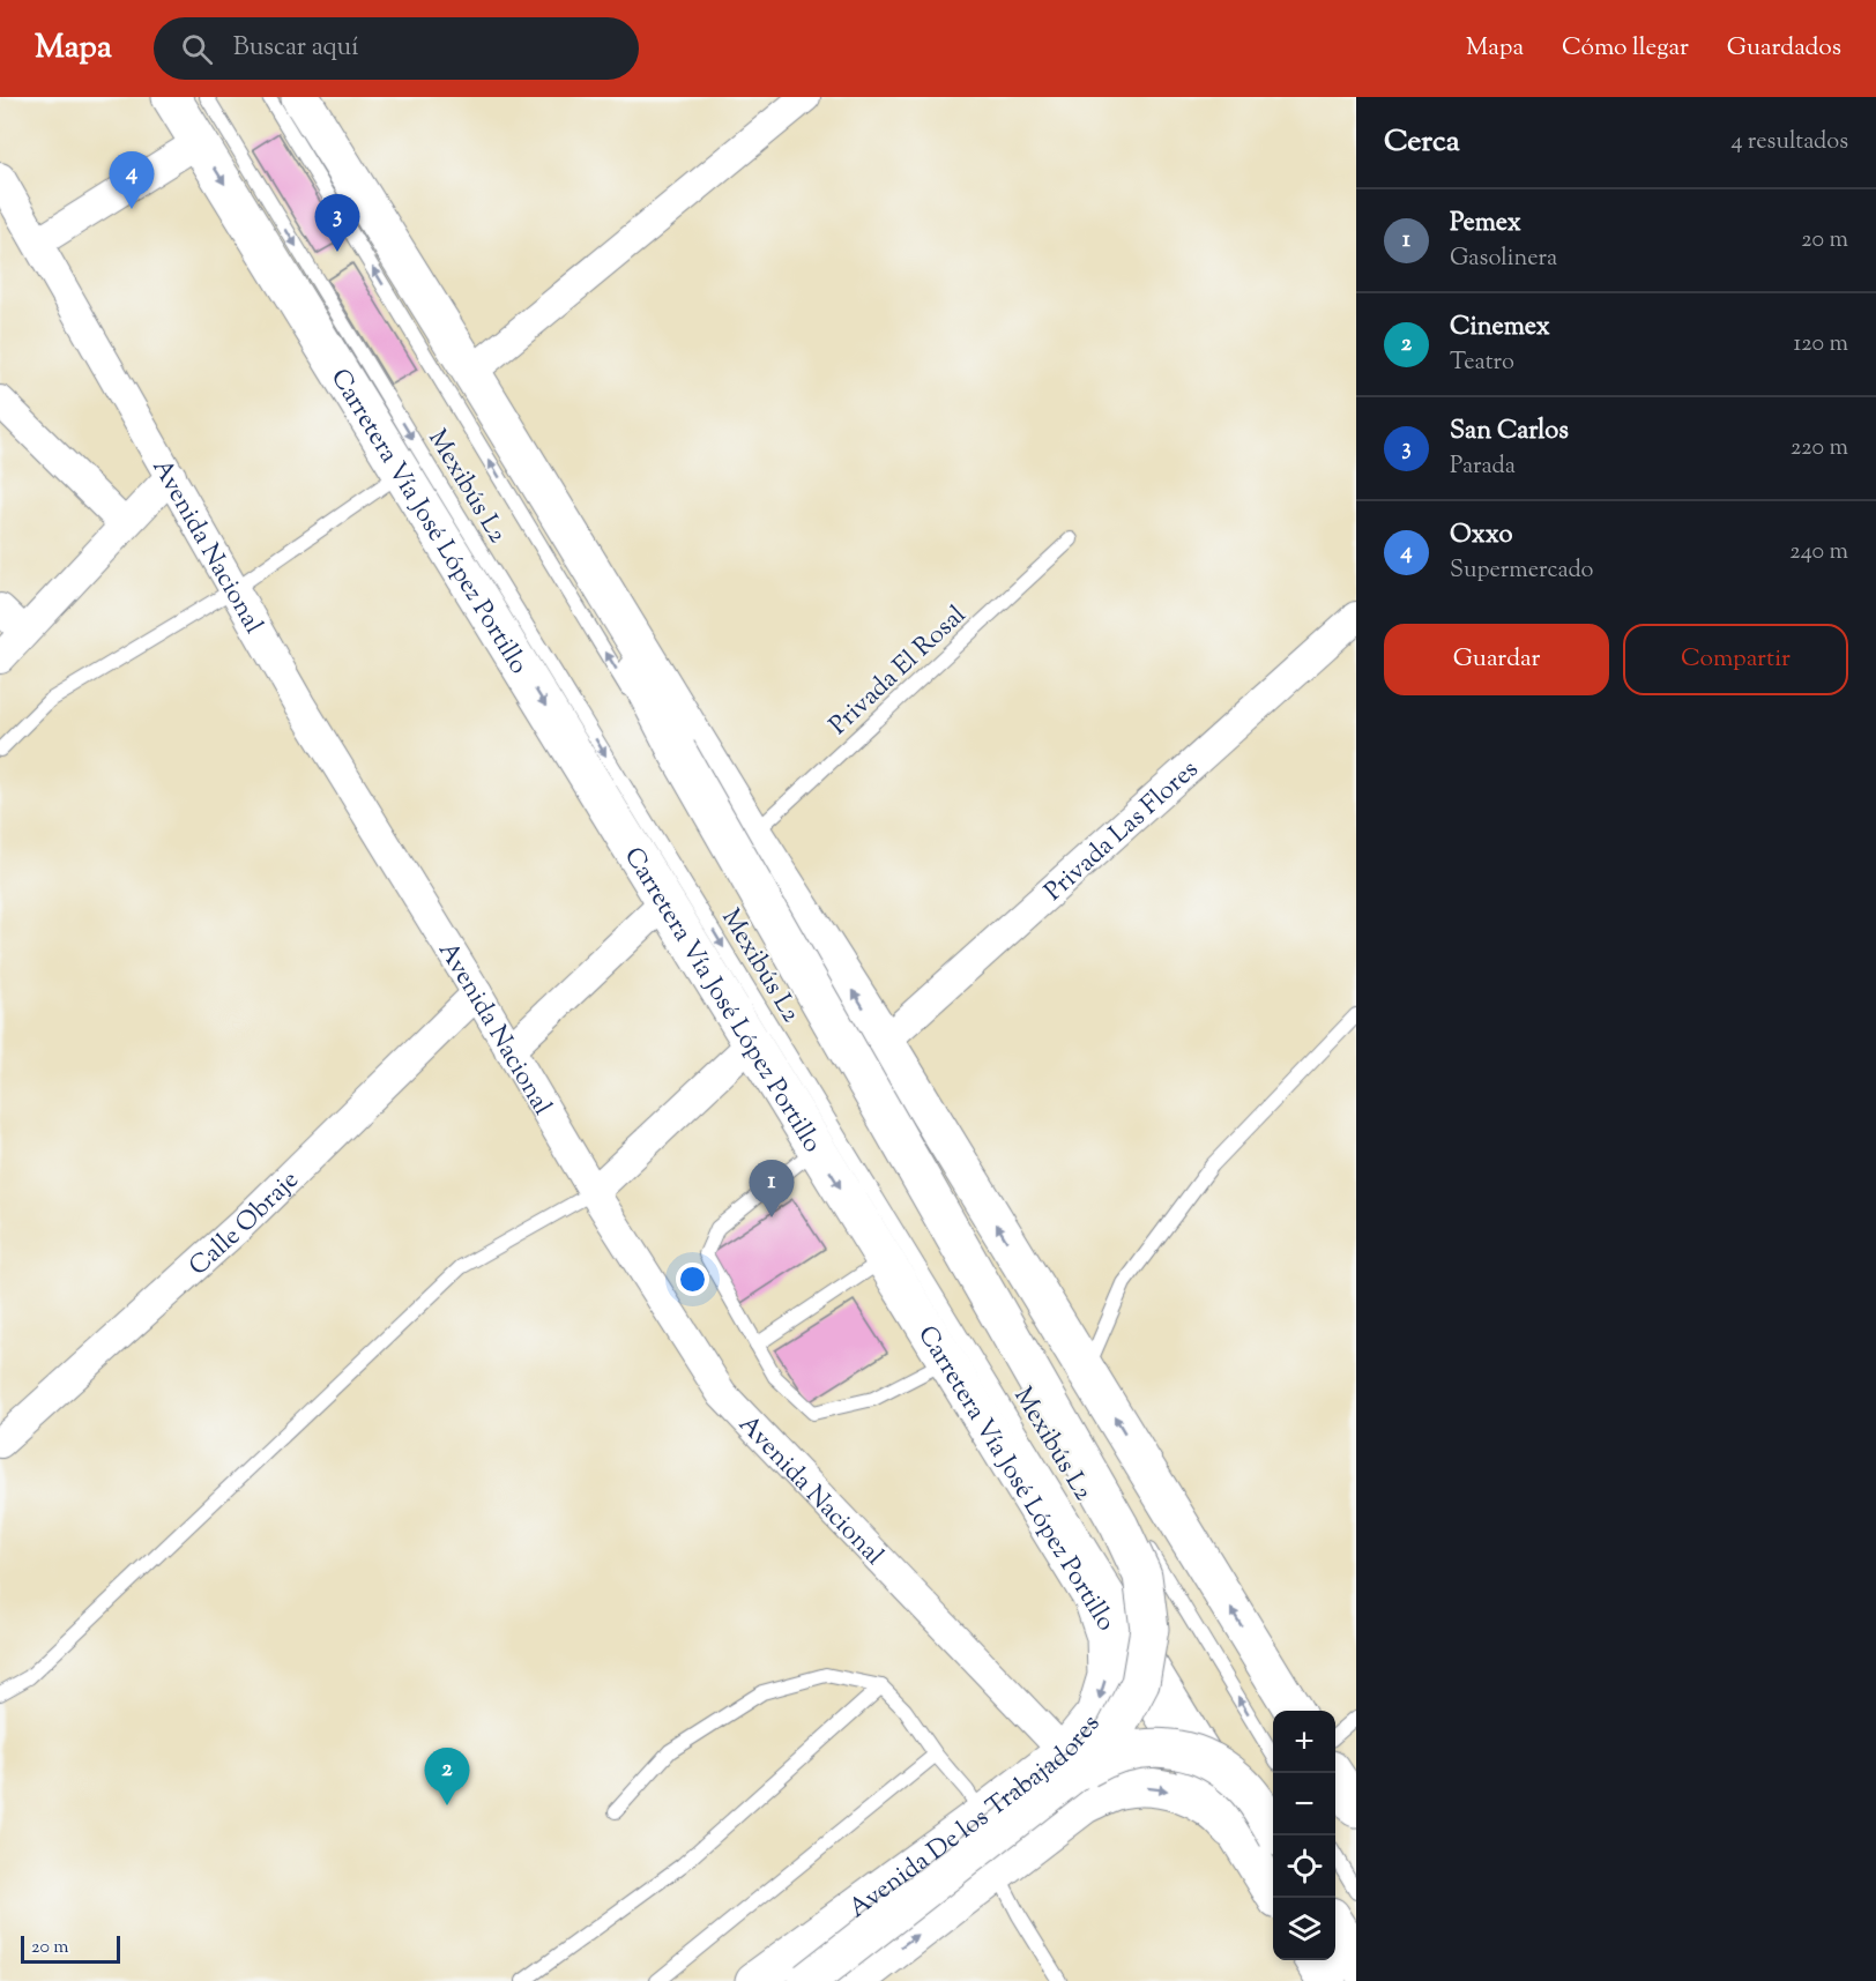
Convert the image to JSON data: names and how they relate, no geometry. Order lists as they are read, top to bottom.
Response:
{
  "streets": {
    "main road": ["Carretera Vía José López Portillo", "Avenida De los Trabajadores"],
    "street": ["Avenida Nacional", "Privada Las Flores", "Calle Obraje"],
    "lane": ["Mexibús L2", "Privada El Rosal"]
  },
  "crossings": [
    ["Mexibús L2", "Carretera Vía José López Portillo"],
    ["Mexibús L2", "Avenida De los Trabajadores"],
    ["Carretera Vía José López Portillo", "Avenida De los Trabajadores"],
    ["Avenida Nacional", "Calle Obraje"],
    ["Avenida Nacional", "Avenida De los Trabajadores"]
  ],
  "scale_bar": "20 m",
  "page": {
    "header": "Mapa",
    "search": "Buscar aquí",
    "nav": ["Mapa", "Cómo llegar", "Guardados"],
    "heading": ["Cerca", "4 resultados"],
    "pins": [
      "4",
      "3",
      "1",
      "2"
    ],
    "list": [
      {
        "mark": "1",
        "name": "Pemex",
        "note": "Gasolinera",
        "value": "20 m"
      },
      {
        "mark": "2",
        "name": "Cinemex",
        "note": "Teatro",
        "value": "120 m"
      },
      {
        "mark": "3",
        "name": "San Carlos",
        "note": "Parada",
        "value": "220 m"
      },
      {
        "mark": "4",
        "name": "Oxxo",
        "note": "Supermercado",
        "value": "240 m"
      }
    ],
    "buttons": ["Guardar", "Compartir"],
    "map_buttons": ["+", "−"],
    "scale": "20 m"
  }
}
